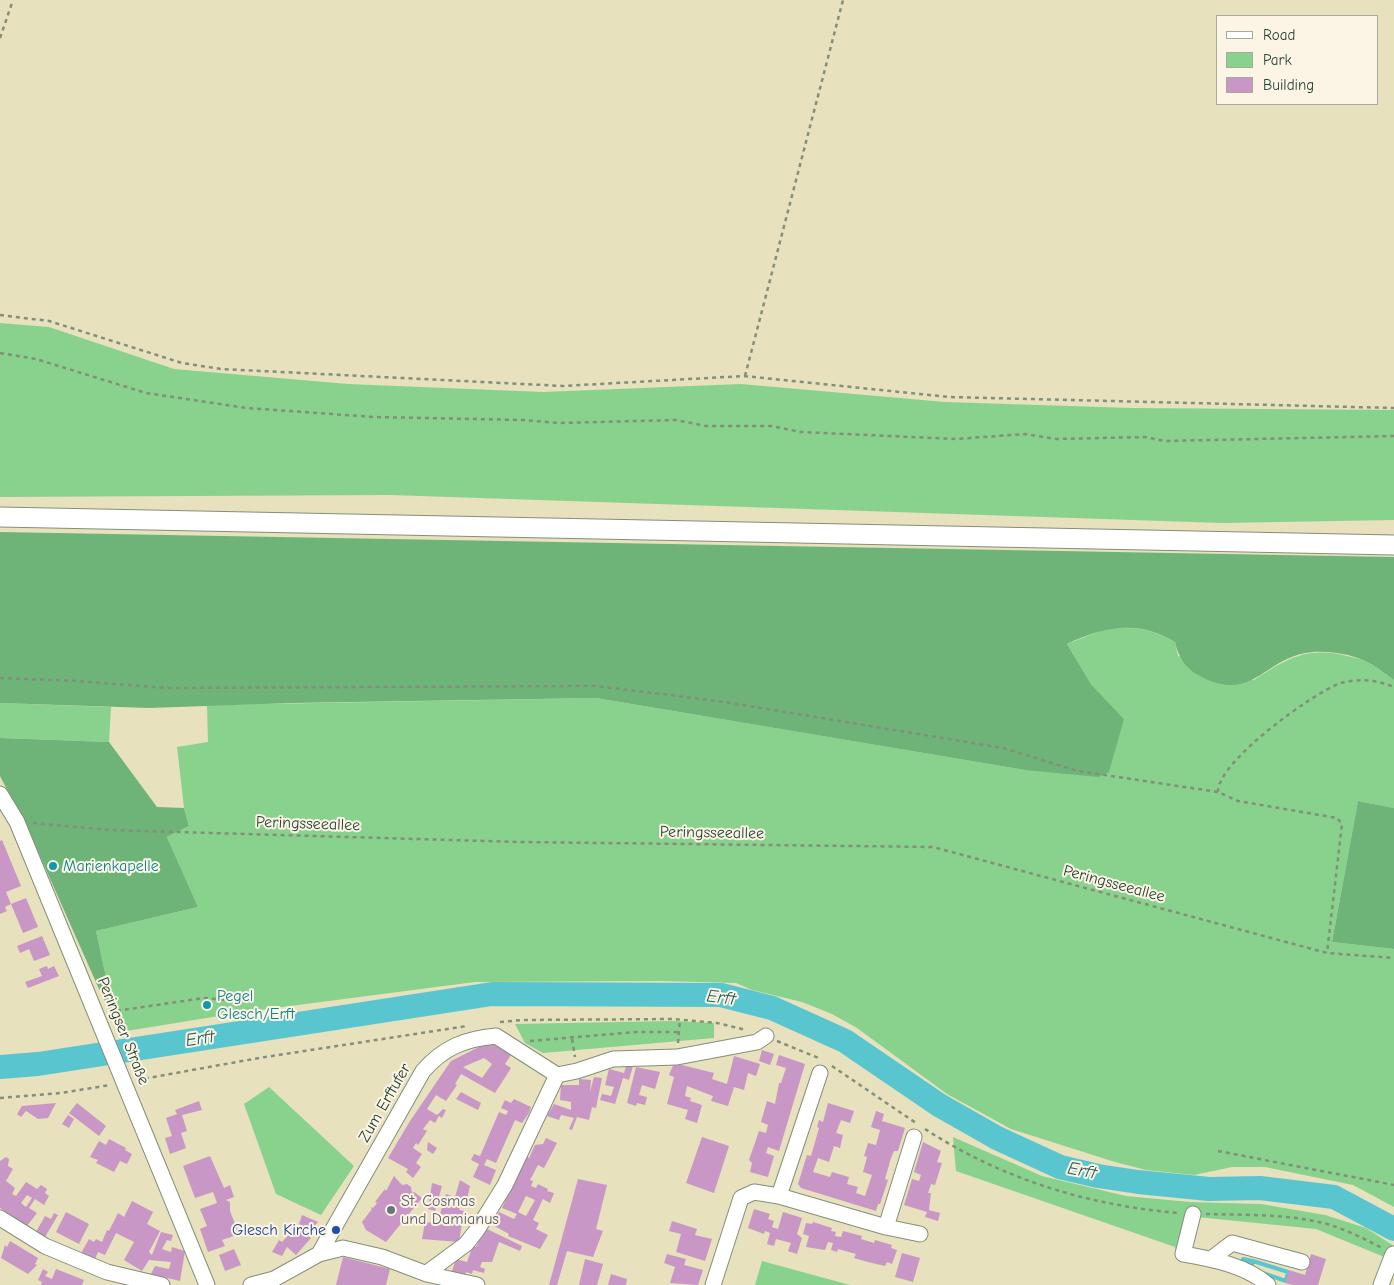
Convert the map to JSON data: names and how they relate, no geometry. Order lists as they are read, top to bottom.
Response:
{
  "streets": {
    "street": ["Peringser Straße", "Zum Erftufer"],
    "path": ["Peringsseeallee"]
  },
  "crossings": [
    ["Peringsseeallee", "Peringser Straße"]
  ],
  "water": ["Erft"],
  "places": [
    "Marienkapelle",
    "Pegel Glesch/Erft",
    "St. Cosmas und Damianus",
    "Glesch Kirche"
  ],
  "legend": ["Road", "Park", "Building"]
}
